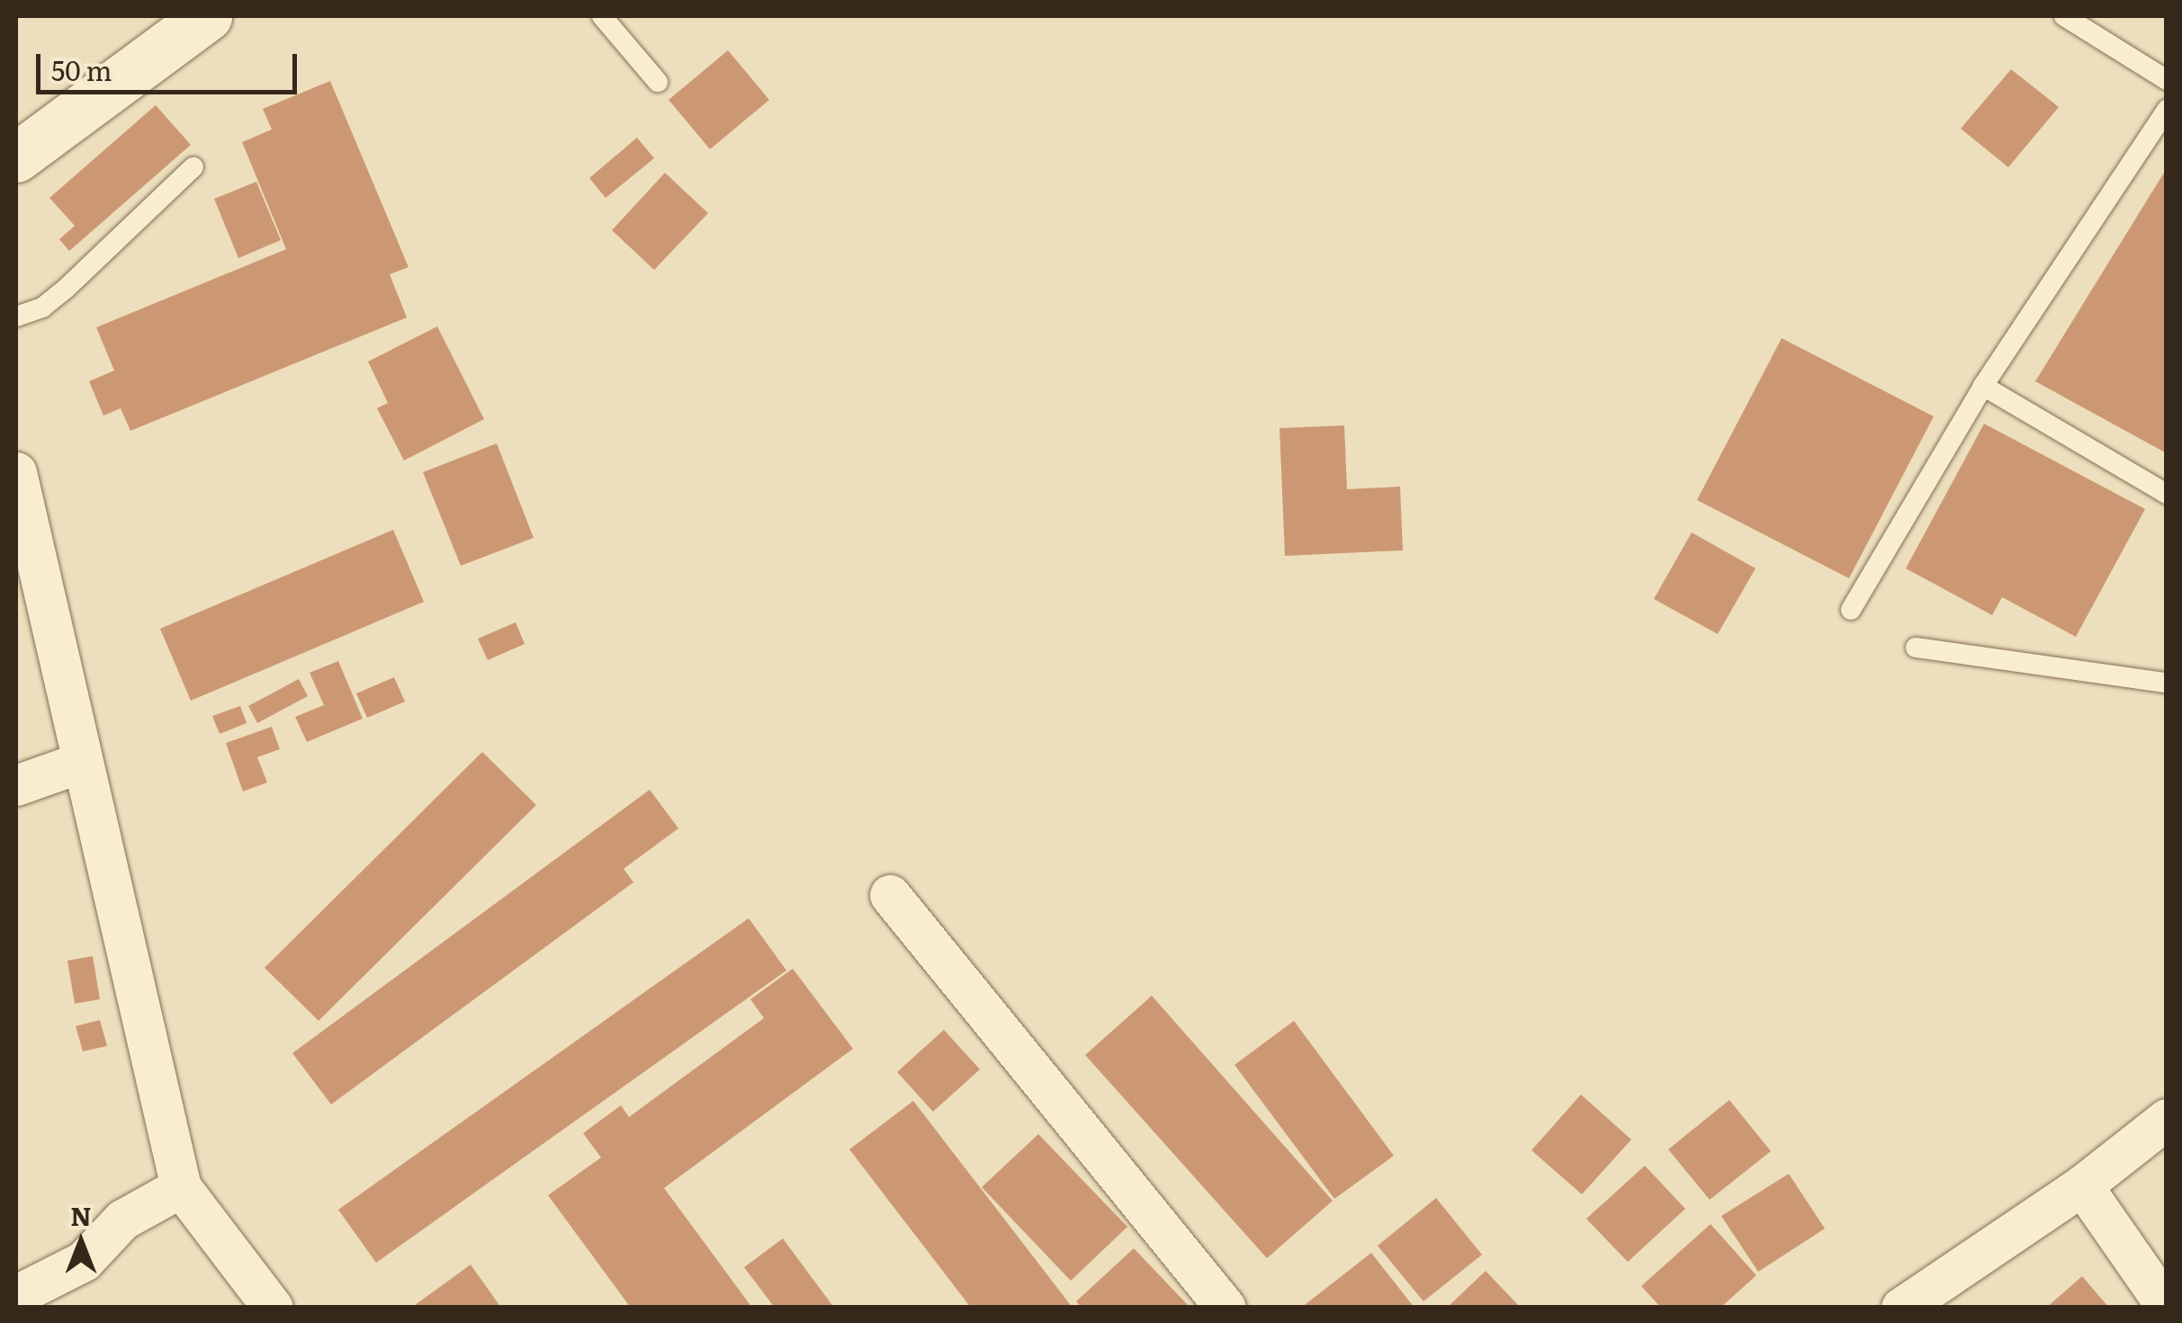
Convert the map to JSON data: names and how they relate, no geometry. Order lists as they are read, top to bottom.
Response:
{
  "scale_bar": "50 m",
  "north": "top"
}
